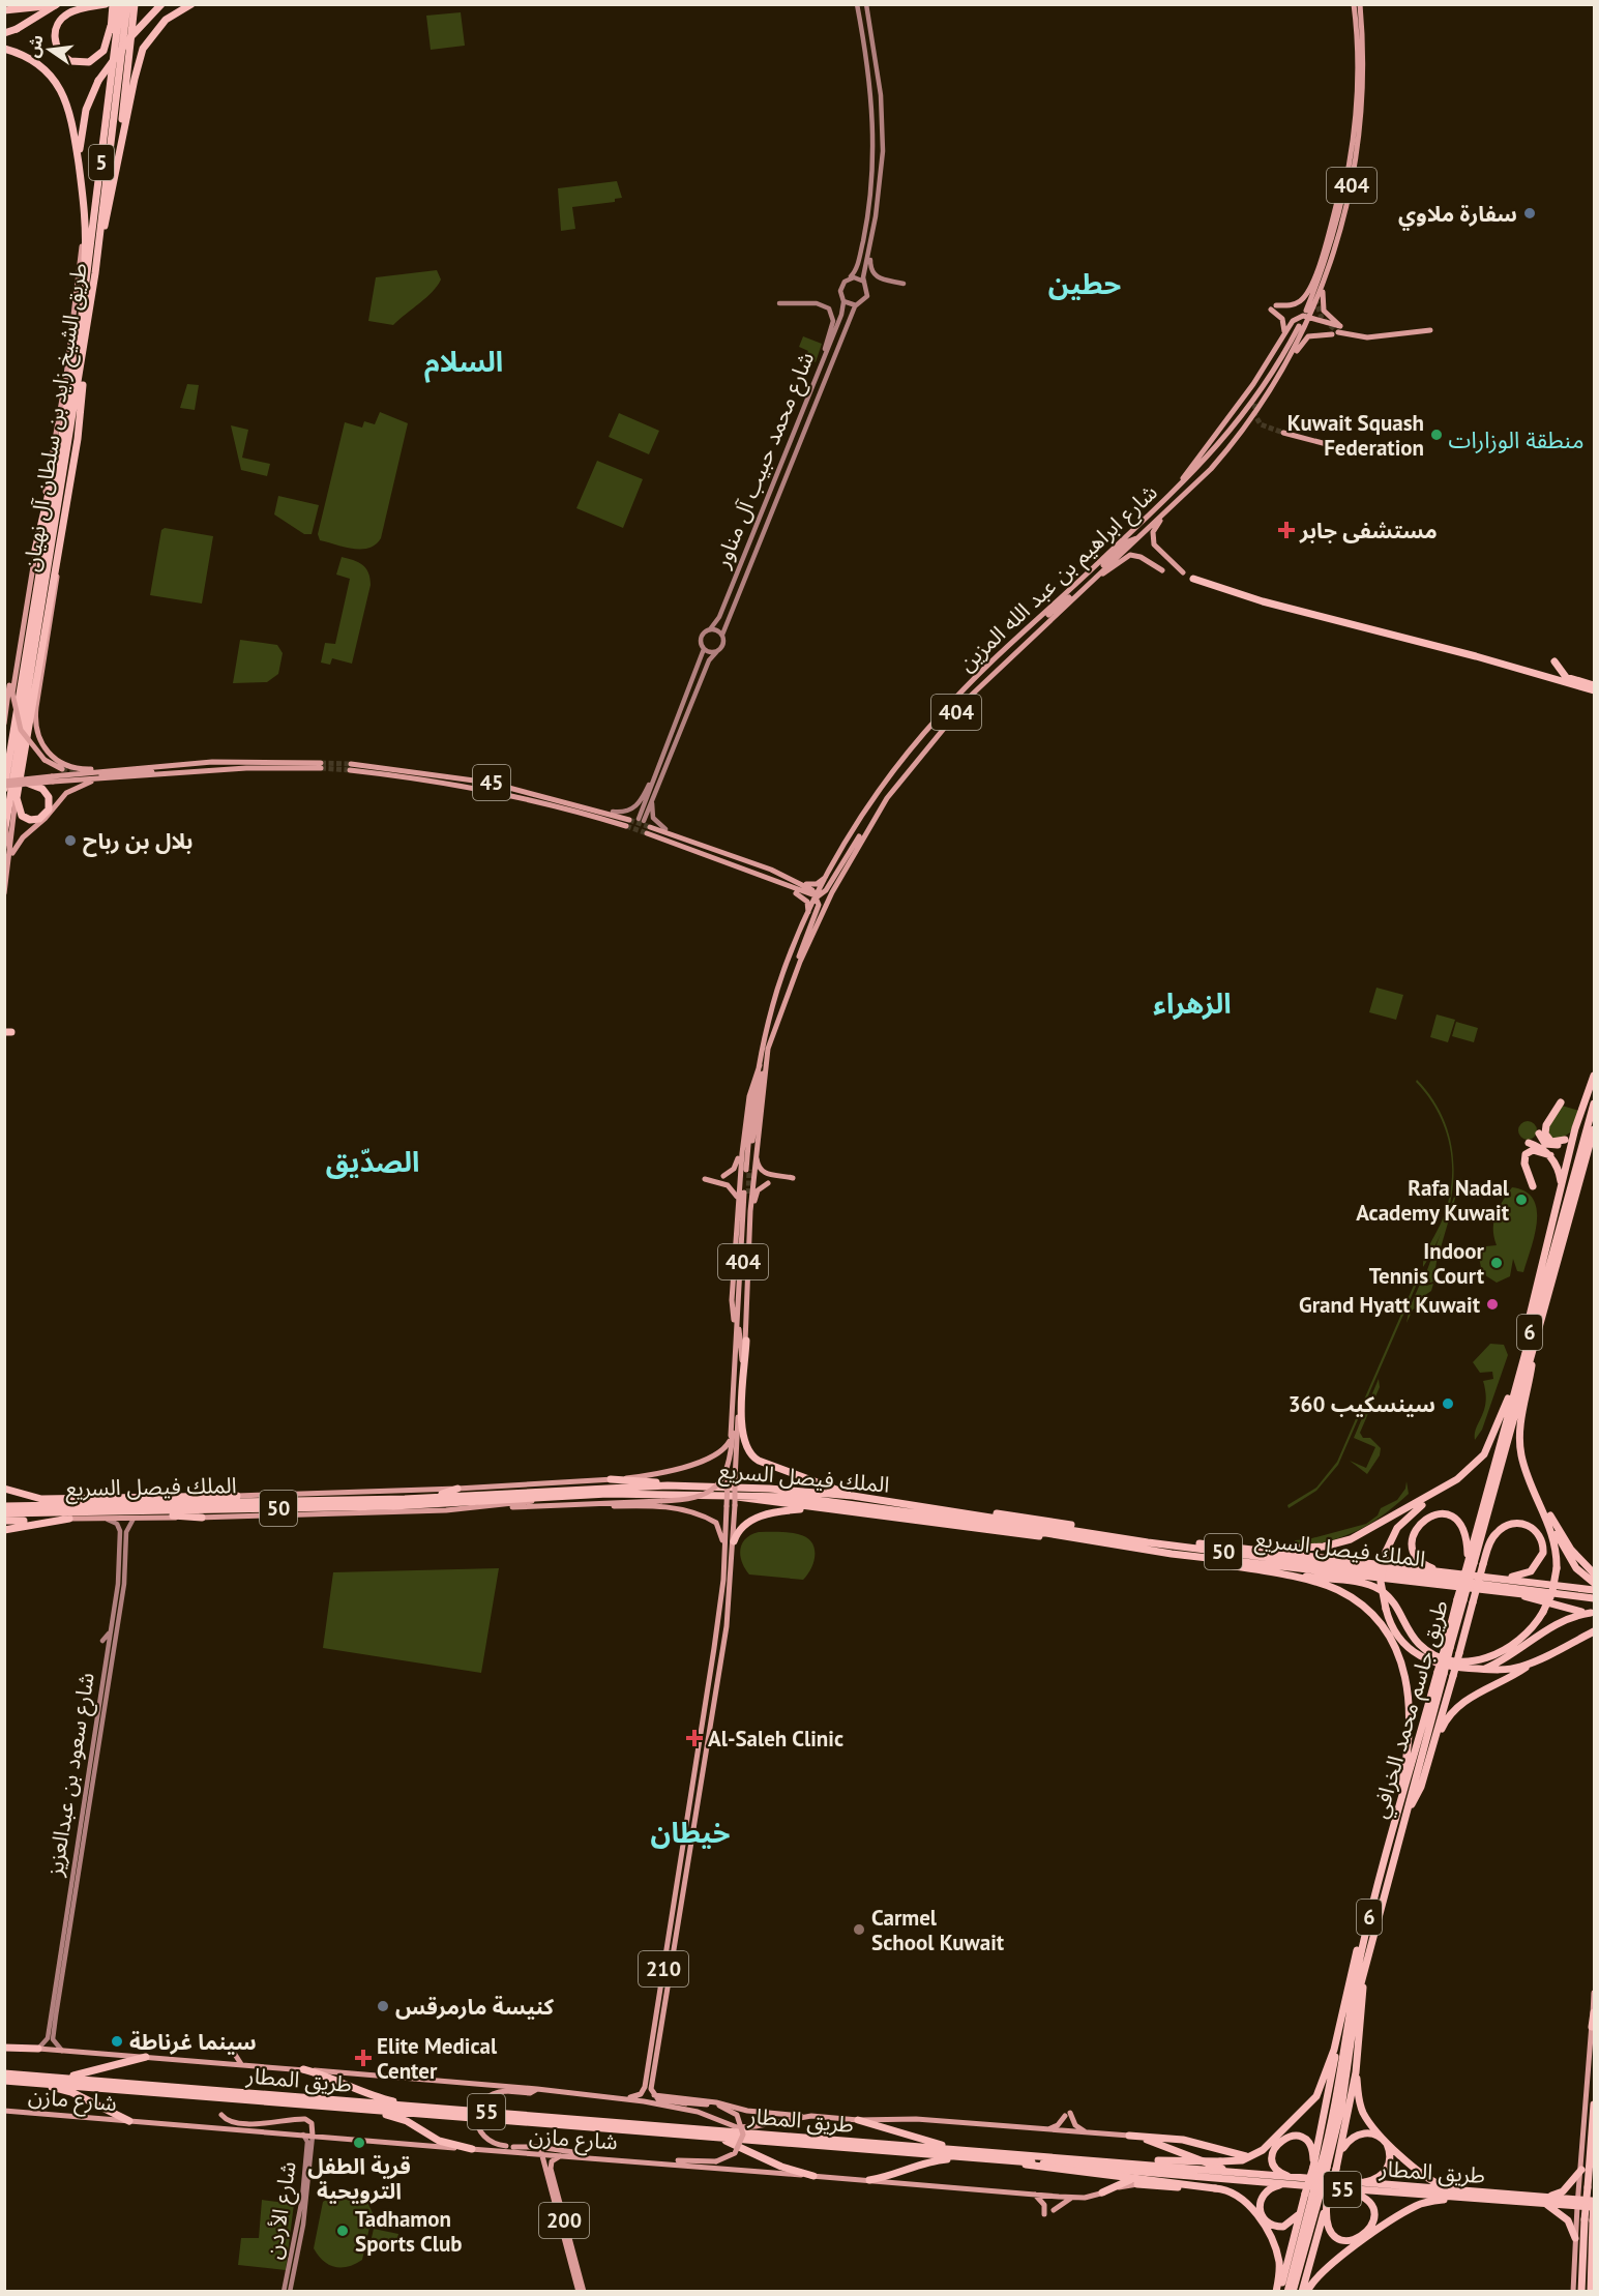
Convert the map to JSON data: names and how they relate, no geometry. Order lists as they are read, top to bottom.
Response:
{
  "streets": {
    "highway": [
      "5",
      "طريق الشيخ زايد بن سلطان آل نهيان",
      "6",
      "الملك فيصل السريع",
      "50",
      "طريق جاسم محمد الخرافي",
      "طريق المطار",
      "55"
    ],
    "main road": [
      "404",
      "شارع محمد حبيب آل مناور",
      "شارع ابراهيم بن عبد الله المزين",
      "45",
      "شارع سعود بن عبدالعزيز",
      "210",
      "شارع مازن",
      "شارع الأردن",
      "200"
    ]
  },
  "crossings": [
    ["5", "طريق الشيخ زايد بن سلطان آل نهيان"],
    ["404", "شارع ابراهيم بن عبد الله المزين"],
    ["404", "210"],
    ["الملك فيصل السريع", "شارع سعود بن عبدالعزيز"],
    ["210", "شارع مازن"],
    ["شارع مازن", "شارع الأردن"],
    ["شارع مازن", "200"]
  ],
  "districts": [
    "حطين",
    "السلام",
    "منطقة الوزارات",
    "الزهراء",
    "الصدّيق",
    "خيطان"
  ],
  "places": {
    "other": [
      "سفارة ملاوي",
      "Kuwait Squash Federation",
      "بلال بن رباح",
      "Rafa Nadal Academy Kuwait",
      "Indoor Tennis Court",
      "Grand Hyatt Kuwait",
      "سينسكيب 360",
      "Carmel School Kuwait",
      "كنيسة مارمرقس",
      "سينما غرناطة",
      "قرية الطفل الترويحية",
      "Tadhamon Sports Club"
    ],
    "health": ["مستشفى جابر", "Al-Saleh Clinic", "Elite Medical Center"]
  },
  "north": "left"
}
